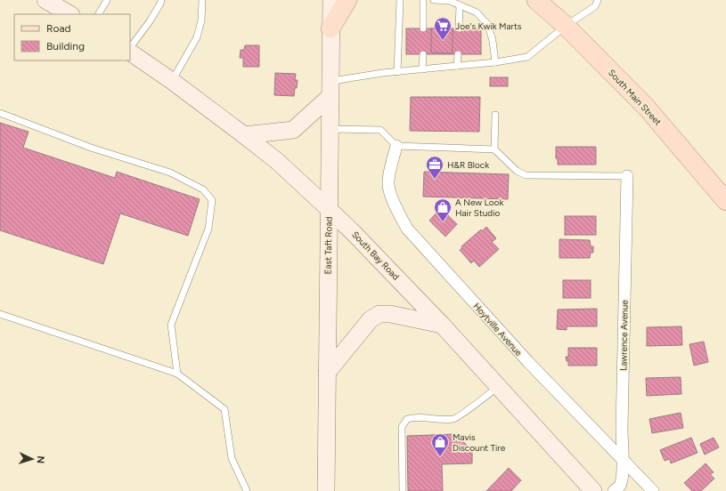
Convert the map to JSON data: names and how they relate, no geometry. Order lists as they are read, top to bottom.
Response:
{
  "streets": {
    "main road": ["South Main Street", "East Taft Road", "South Bay Road"],
    "street": ["Hoytville Avenue", "Lawrence Avenue"]
  },
  "crossings": [
    ["East Taft Road", "South Bay Road"],
    ["Hoytville Avenue", "Lawrence Avenue"]
  ],
  "places": {
    "supermarket": ["Joe's Kwik Marts"],
    "office": ["H&R Block"],
    "shop": ["A New Look Hair Studio", "Mavis Discount Tire"]
  },
  "legend": ["Road", "Building"],
  "north": "right"
}
